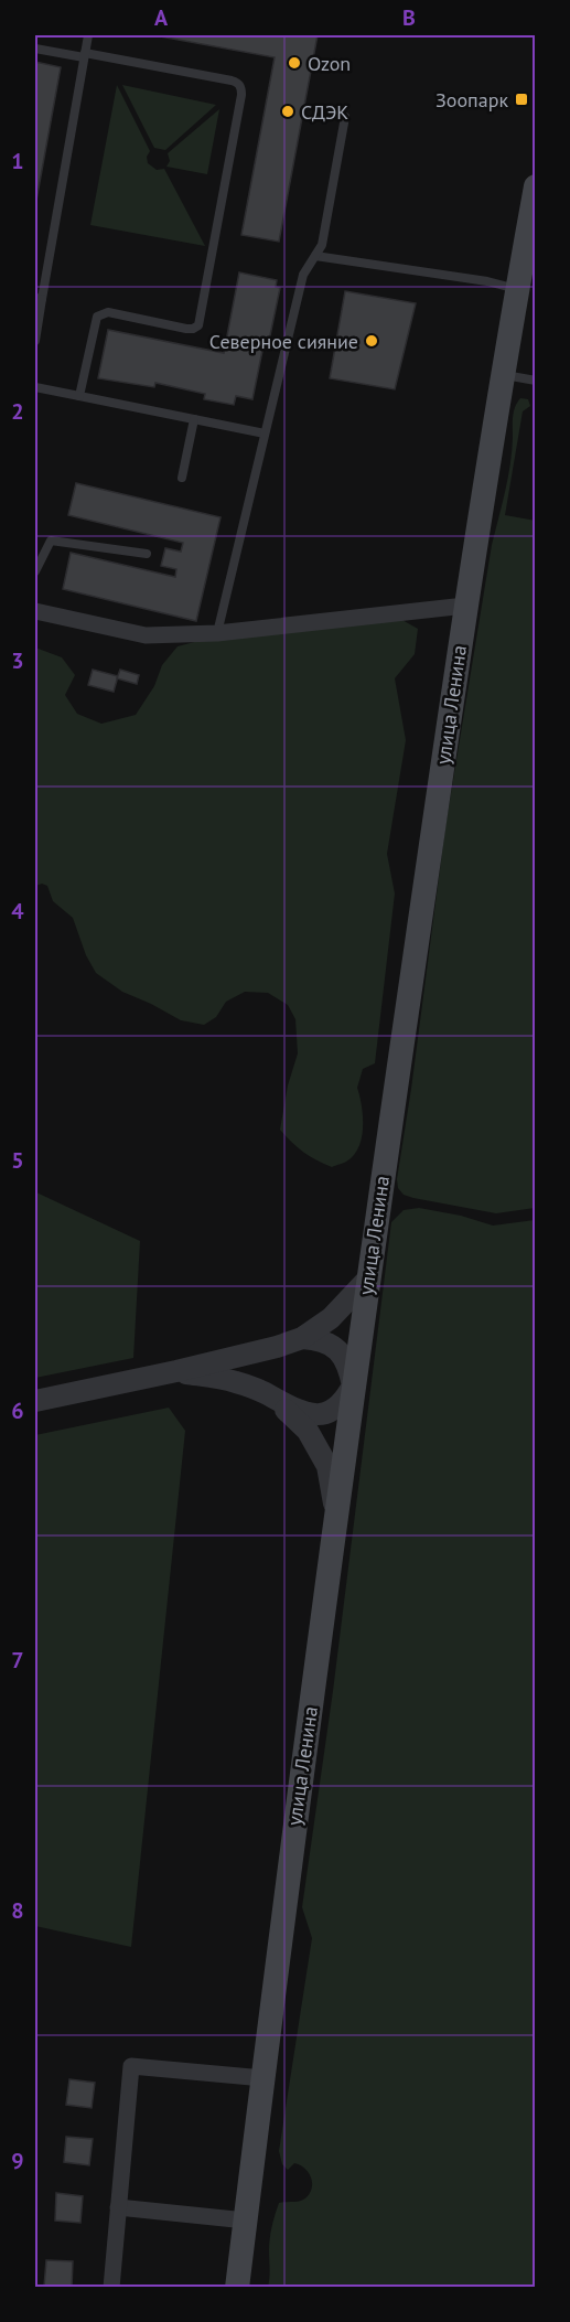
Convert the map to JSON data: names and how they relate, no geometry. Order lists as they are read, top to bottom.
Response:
{
  "streets": {
    "main road": ["улица Ленина"]
  },
  "places": {
    "other": ["Ozon", "СДЭК", "Северное сияние"],
    "transit": ["Зоопарк"]
  },
  "grid": {
    "columns": ["A", "B"],
    "rows": [
      "1",
      "2",
      "3",
      "4",
      "5",
      "6",
      "7",
      "8",
      "9"
    ]
  }
}
